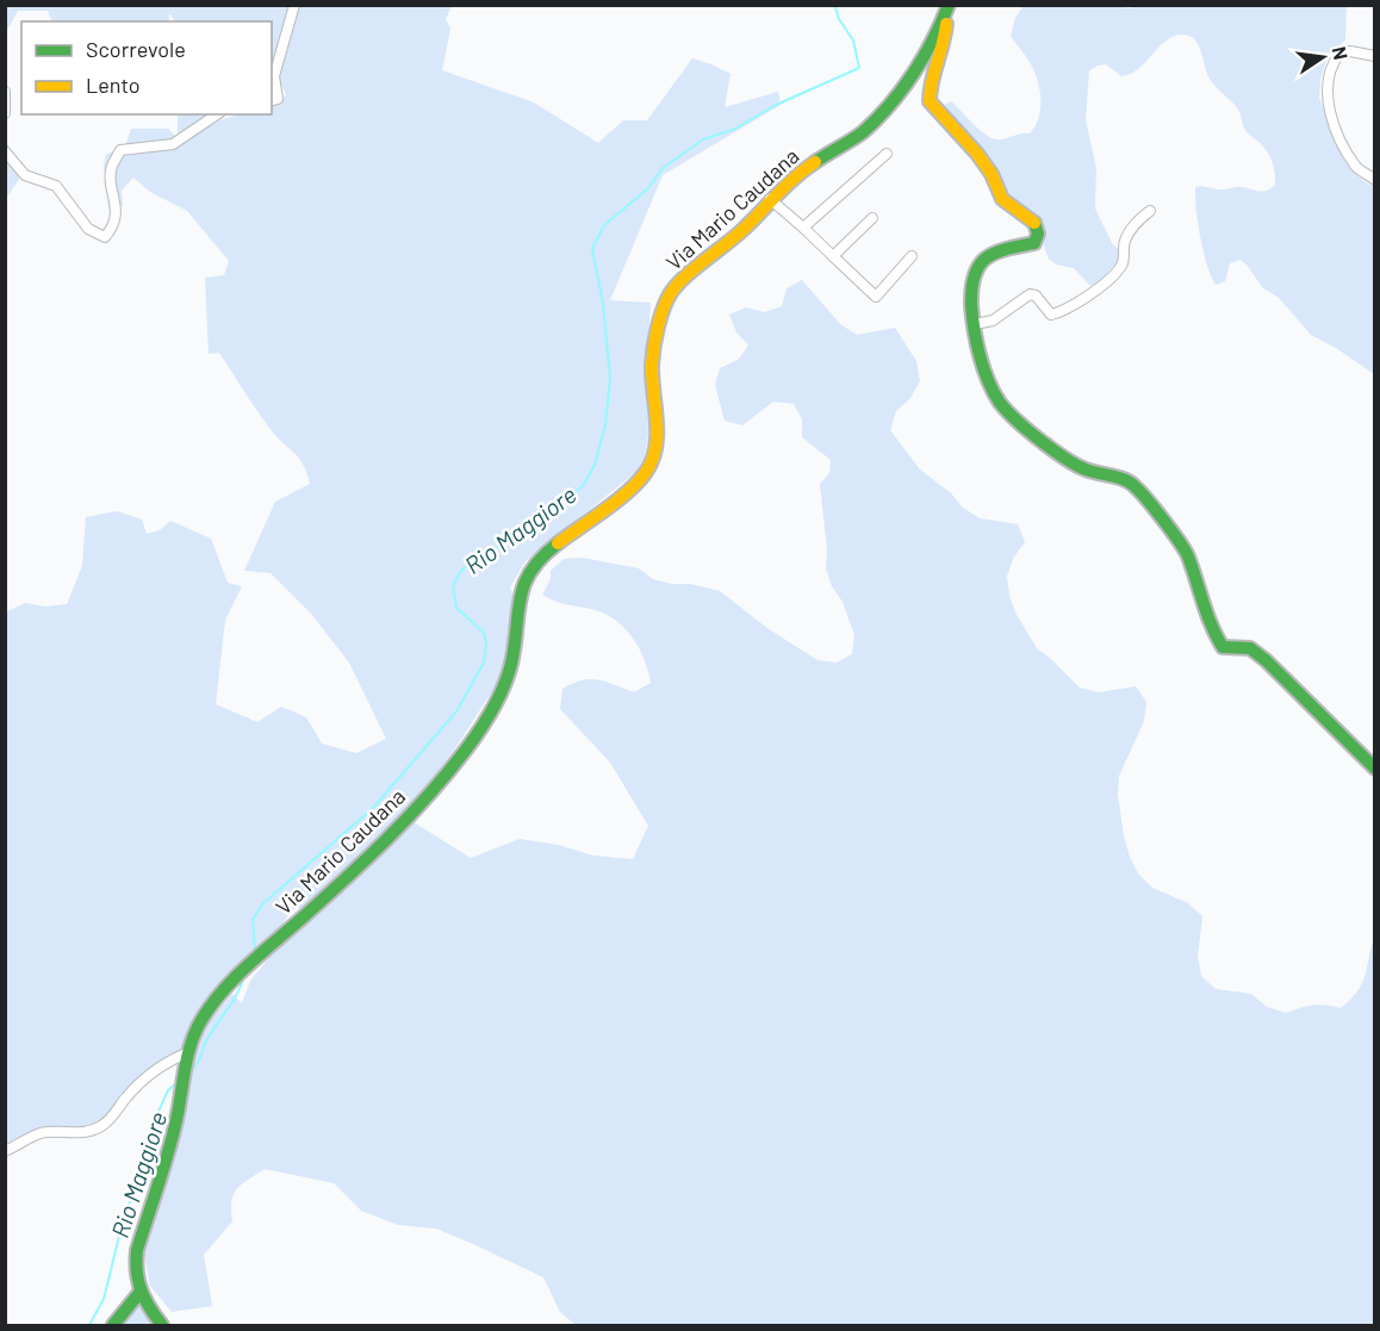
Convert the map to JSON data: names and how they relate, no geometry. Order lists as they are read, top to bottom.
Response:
{
  "streets": {
    "main road": ["Via Mario Caudana"]
  },
  "water": ["Rio Maggiore"],
  "legend": ["Scorrevole", "Lento"],
  "north": "right"
}
